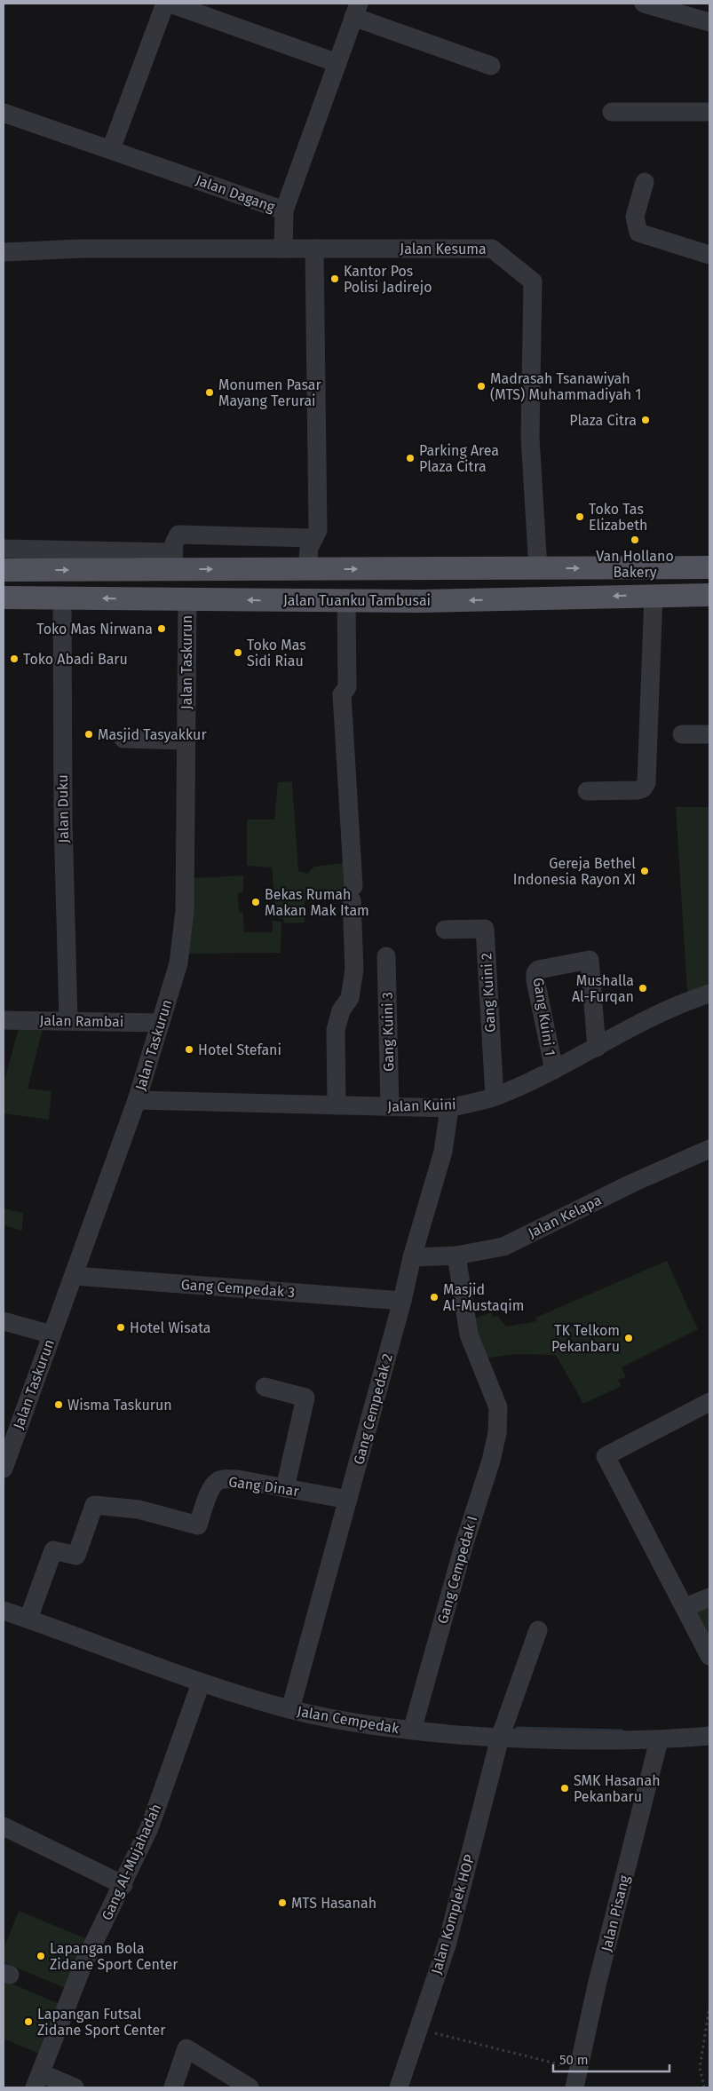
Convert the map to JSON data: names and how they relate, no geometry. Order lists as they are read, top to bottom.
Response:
{
  "streets": {
    "main road": ["Jalan Tuanku Tambusai"],
    "street": [
      "Jalan Dagang",
      "Jalan Kesuma",
      "Jalan Taskurun",
      "Jalan Duku",
      "Gang Kuini 2",
      "Gang Kuini 1",
      "Jalan Rambai",
      "Gang Kuini 3",
      "Jalan Kuini",
      "Jalan Kelapa",
      "Gang Cempedak 3",
      "Gang Cempedak 2",
      "Gang Dinar",
      "Gang Cempedak I",
      "Jalan Cempedak",
      "Gang Al-Mujahadah",
      "Jalan Pisang",
      "Jalan Komplek HOP"
    ]
  },
  "crossings": [
    ["Jalan Tuanku Tambusai", "Jalan Taskurun"],
    ["Jalan Tuanku Tambusai", "Jalan Duku"],
    ["Jalan Taskurun", "Jalan Rambai"],
    ["Jalan Taskurun", "Jalan Kuini"],
    ["Jalan Taskurun", "Gang Cempedak 3"],
    ["Jalan Duku", "Jalan Rambai"],
    ["Gang Kuini 2", "Jalan Kuini"],
    ["Gang Kuini 1", "Jalan Kuini"],
    ["Gang Kuini 3", "Jalan Kuini"],
    ["Jalan Kuini", "Gang Cempedak 2"],
    ["Jalan Kelapa", "Gang Cempedak 2"],
    ["Jalan Kelapa", "Gang Cempedak I"],
    ["Gang Cempedak 3", "Gang Cempedak 2"],
    ["Gang Cempedak 2", "Gang Dinar"],
    ["Gang Cempedak 2", "Jalan Cempedak"],
    ["Gang Dinar", "Jalan Cempedak"],
    ["Gang Cempedak I", "Jalan Cempedak"],
    ["Jalan Cempedak", "Gang Al-Mujahadah"],
    ["Jalan Cempedak", "Jalan Pisang"],
    ["Jalan Cempedak", "Jalan Komplek HOP"]
  ],
  "places": [
    "Kantor Pos Polisi Jadirejo",
    "Madrasah Tsanawiyah (MTS) Muhammadiyah 1",
    "Monumen Pasar Mayang Terurai",
    "Plaza Citra",
    "Parking Area Plaza Citra",
    "Toko Tas Elizabeth",
    "Van Hollano Bakery",
    "Toko Mas Nirwana",
    "Toko Mas Sidi Riau",
    "Toko Abadi Baru",
    "Masjid Tasyakkur",
    "Gereja Bethel Indonesia Rayon XI",
    "Bekas Rumah Makan Mak Itam",
    "Mushalla Al-Furqan",
    "Hotel Stefani",
    "Masjid Al-Mustaqim",
    "Hotel Wisata",
    "TK Telkom Pekanbaru",
    "Wisma Taskurun",
    "SMK Hasanah Pekanbaru",
    "MTS Hasanah",
    "Lapangan Bola Zidane Sport Center",
    "Lapangan Futsal Zidane Sport Center"
  ],
  "scale_bar": "50 m"
}
